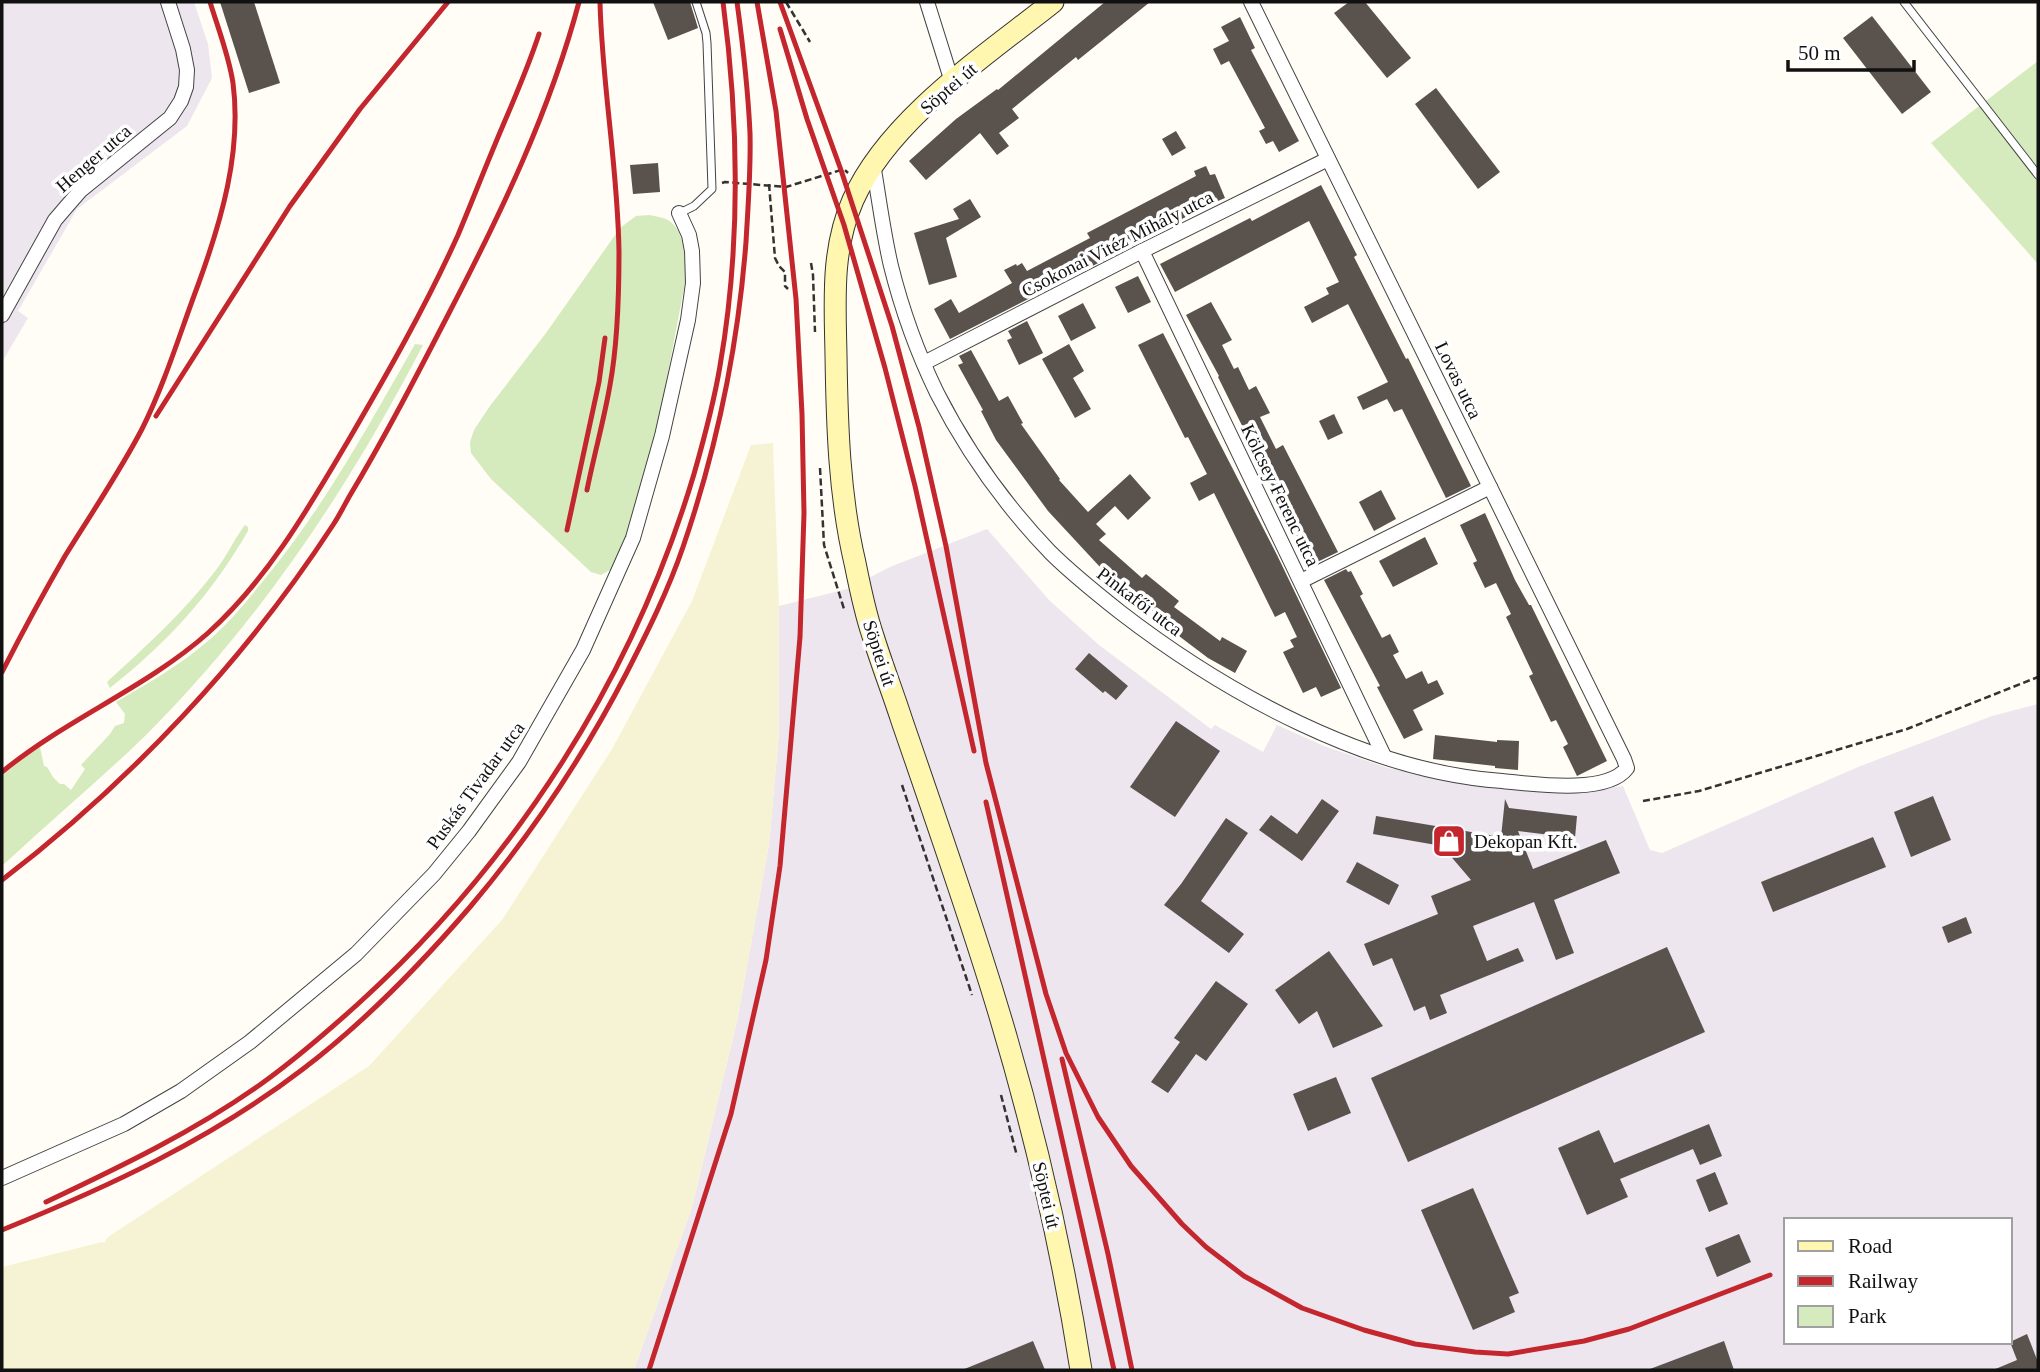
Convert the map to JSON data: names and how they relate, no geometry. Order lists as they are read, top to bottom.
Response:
{
  "streets": {
    "street": [
      "Söptei út",
      "Henger utca",
      "Csokonai Vitéz Mihály utca",
      "Lovas utca",
      "Kölcsey Ferenc utca",
      "Pinkafői utca",
      "Puskás Tivadar utca"
    ]
  },
  "crossings": [
    ["Söptei út", "Pinkafői utca"],
    ["Csokonai Vitéz Mihály utca", "Lovas utca"],
    ["Csokonai Vitéz Mihály utca", "Kölcsey Ferenc utca"],
    ["Csokonai Vitéz Mihály utca", "Pinkafői utca"],
    ["Lovas utca", "Pinkafői utca"],
    ["Kölcsey Ferenc utca", "Pinkafői utca"]
  ],
  "places": {
    "shop": ["Dekopan Kft."]
  },
  "legend": ["Road", "Railway", "Park"],
  "scale_bar": "50 m"
}
